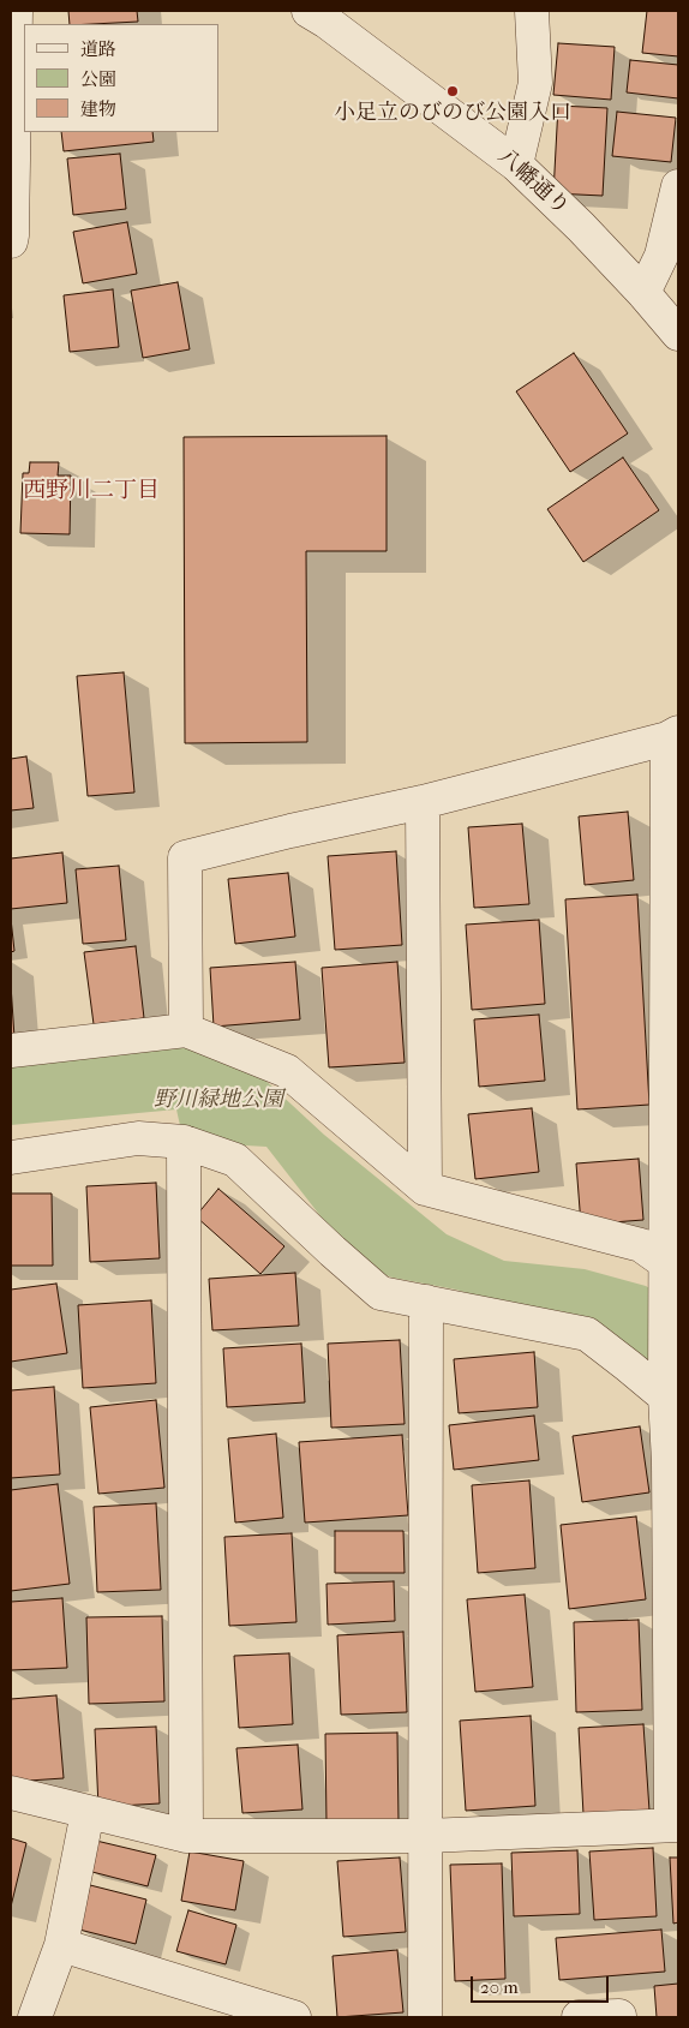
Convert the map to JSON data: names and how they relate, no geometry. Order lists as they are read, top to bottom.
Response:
{
  "streets": {
    "street": ["八幡通り"]
  },
  "districts": ["西野川二丁目"],
  "parks": ["野川緑地公園"],
  "places": ["小足立のびのび公園入口"],
  "legend": ["道路", "公園", "建物"],
  "scale_bar": "20 m"
}
